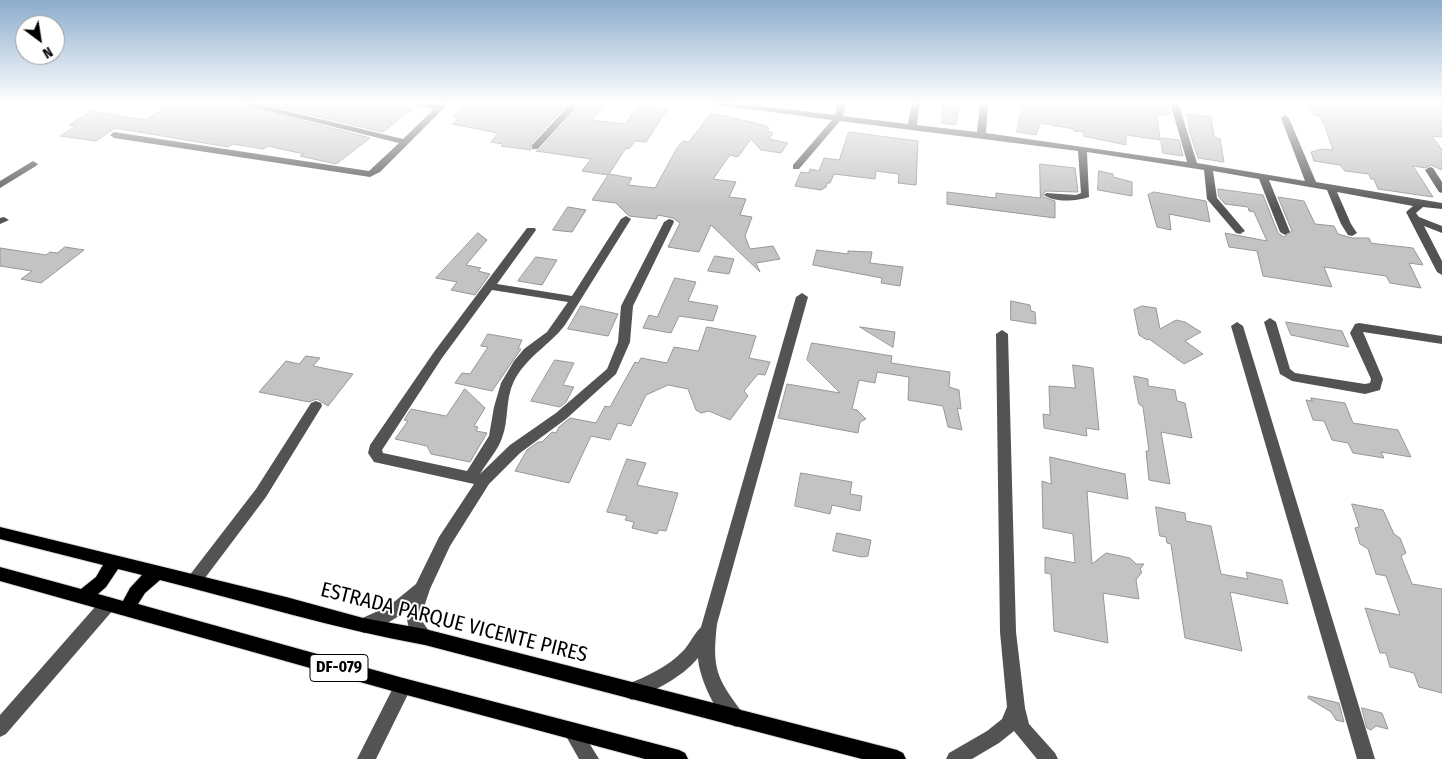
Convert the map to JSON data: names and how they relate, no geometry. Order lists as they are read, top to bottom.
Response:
{
  "streets": {
    "main road": ["ESTRADA PARQUE VICENTE PIRES", "DF-079"]
  },
  "north": "bottom right"
}
